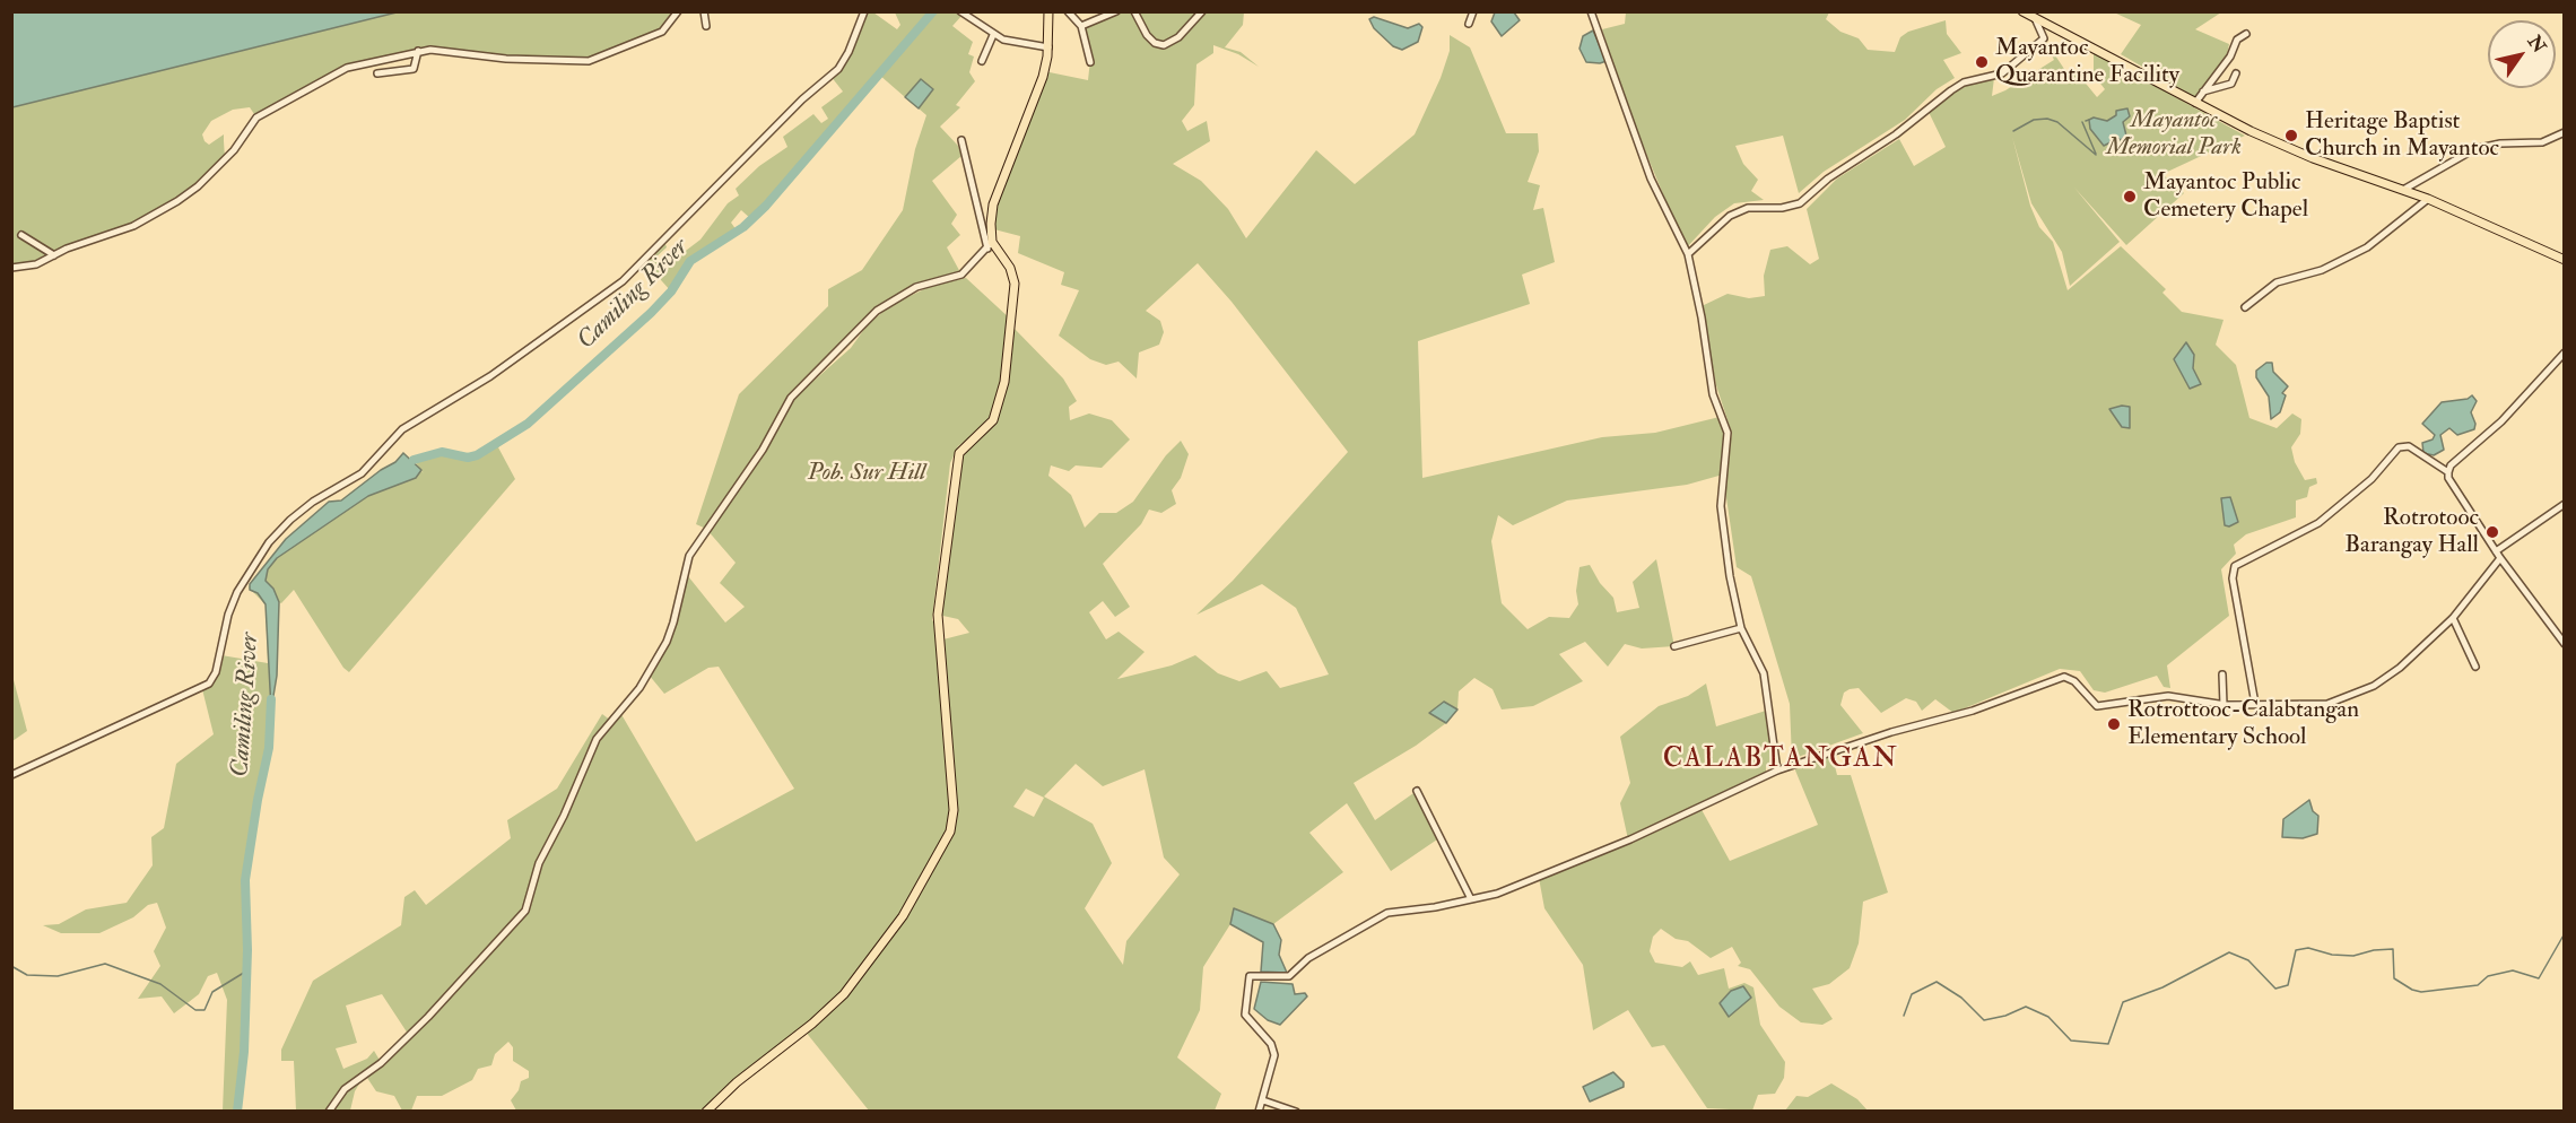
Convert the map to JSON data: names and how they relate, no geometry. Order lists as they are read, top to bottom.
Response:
{
  "districts": ["CALABTANGAN"],
  "water": ["Camiling River"],
  "parks": ["Mayantoc Memorial Park", "Pob. Sur Hill"],
  "places": [
    "Mayantoc Quarantine Facility",
    "Heritage Baptist Church in Mayantoc",
    "Mayantoc Public Cemetery Chapel",
    "Rotrotooc Barangay Hall",
    "Rotrottooc-Calabtangan Elementary School"
  ],
  "north": "top right"
}
